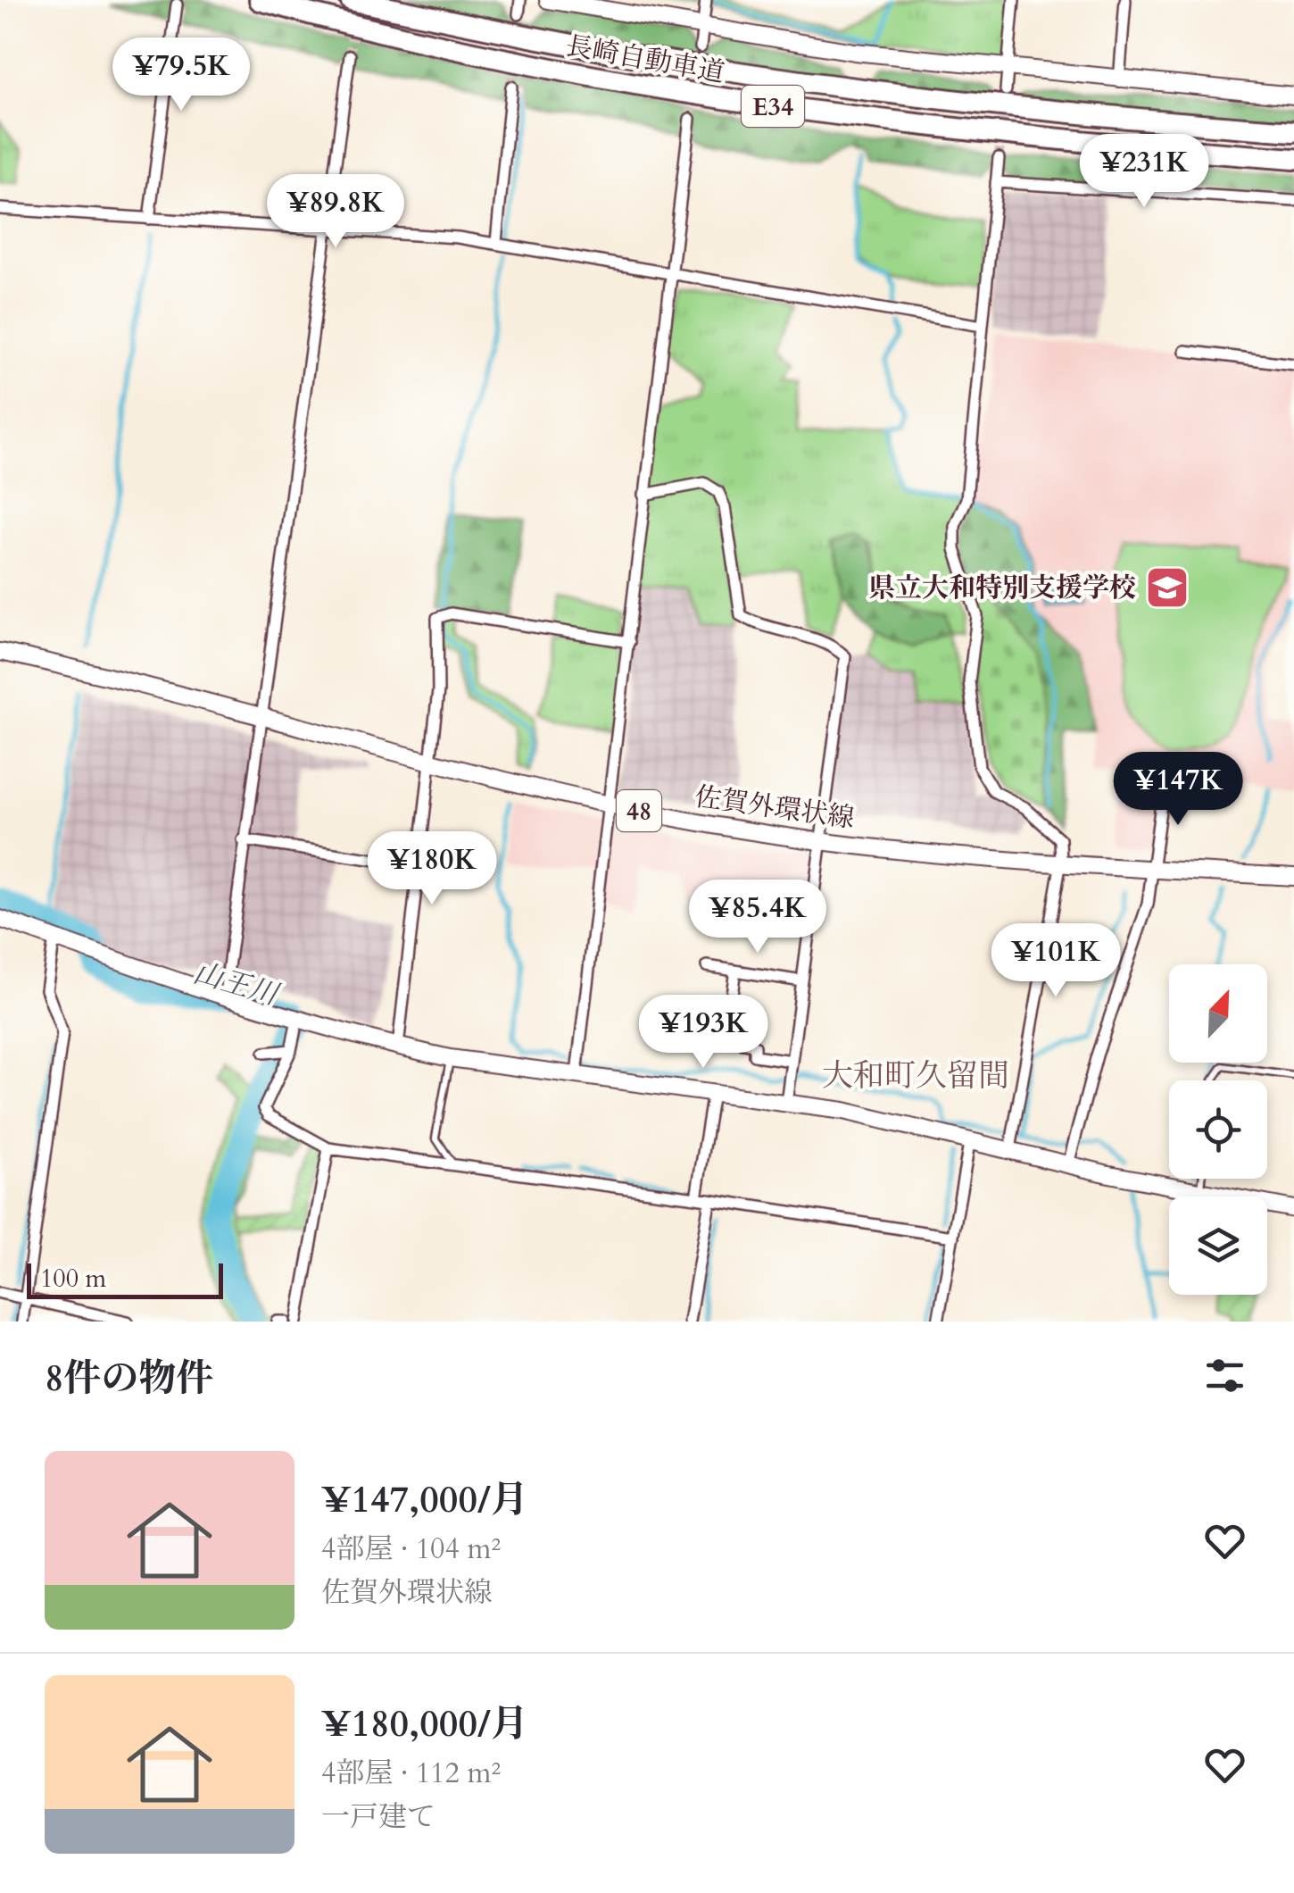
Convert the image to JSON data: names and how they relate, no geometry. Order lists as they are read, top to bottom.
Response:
{
  "streets": {
    "highway": ["長崎自動車道", "E34"],
    "street": ["佐賀外環状線", "48"]
  },
  "districts": ["大和町久留間"],
  "water": ["山王川"],
  "places": {
    "school or university": ["県立大和特別支援学校"]
  },
  "scale_bar": "100 m",
  "north": "top right",
  "page": {
    "price": [
      "¥79.5K",
      "¥231K",
      "¥89.8K",
      "¥147K",
      "¥180K",
      "¥85.4K",
      "¥101K",
      "¥193K"
    ],
    "scale": "100 m",
    "heading": "8件の物件",
    "list": [
      {
        "name": "¥147,000/月",
        "note": "4部屋 · 104 m² · 佐賀外環状線"
      },
      {
        "name": "¥180,000/月",
        "note": "4部屋 · 112 m² · 一戸建て"
      }
    ]
  }
}
